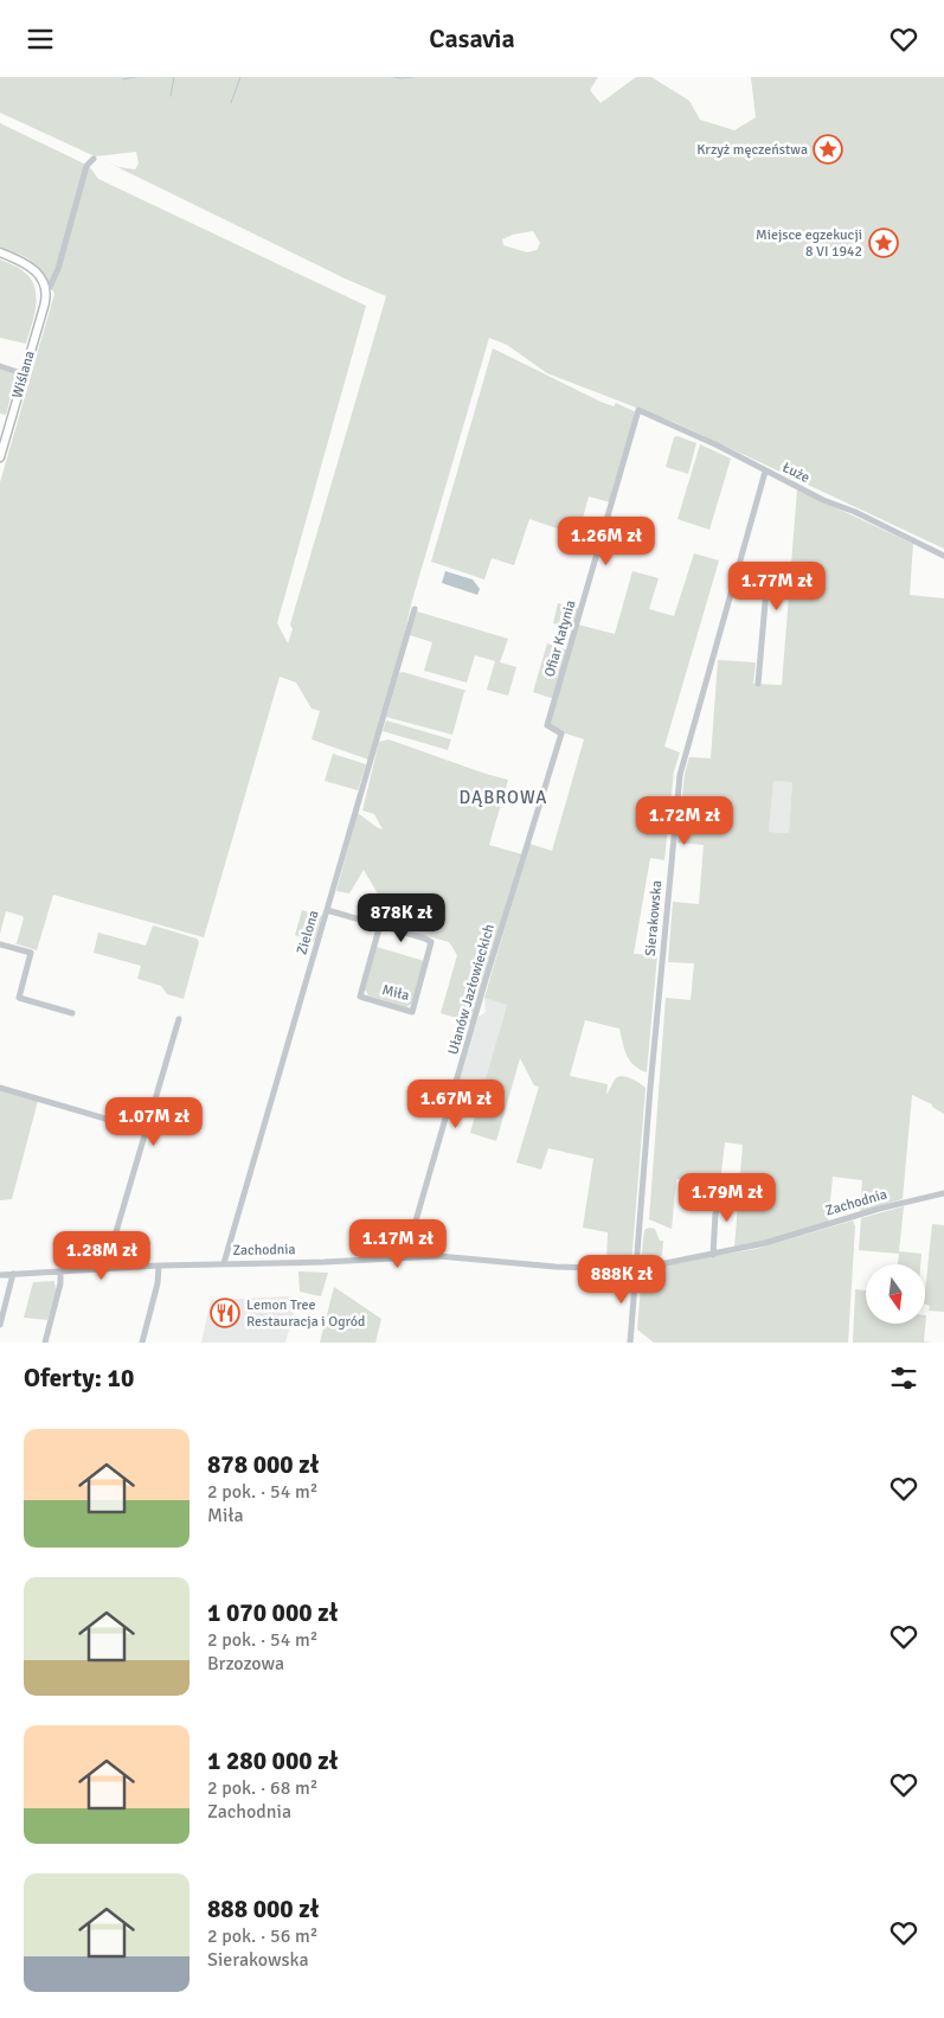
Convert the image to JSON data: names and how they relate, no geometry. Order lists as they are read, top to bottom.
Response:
{
  "streets": {
    "main road": ["Wiślana"],
    "street": [
      "Łuże",
      "Ofiar Katynia",
      "Sierakowska",
      "Zielona",
      "Ułanów Jazłowieckich",
      "Miła",
      "Zachodnia"
    ]
  },
  "crossings": [
    ["Łuże", "Ofiar Katynia"],
    ["Łuże", "Sierakowska"],
    ["Ofiar Katynia", "Ułanów Jazłowieckich"],
    ["Sierakowska", "Zachodnia"],
    ["Zielona", "Miła"],
    ["Zielona", "Zachodnia"],
    ["Ułanów Jazłowieckich", "Zachodnia"]
  ],
  "districts": ["DĄBROWA"],
  "places": {
    "place": ["Krzyż męczeństwa", "Miejsce egzekucji 8 VI 1942"],
    "restaurant": ["Lemon Tree Restauracja i Ogród"]
  },
  "north": "bottom",
  "page": {
    "header": "Casavia",
    "price": [
      "1.26M zł",
      "1.77M zł",
      "1.72M zł",
      "878K zł",
      "1.67M zł",
      "1.07M zł",
      "1.79M zł",
      "1.17M zł",
      "1.28M zł",
      "888K zł"
    ],
    "heading": "Oferty: 10",
    "list": [
      {
        "name": "878 000 zł",
        "note": "2 pok. · 54 m² · Miła"
      },
      {
        "name": "1 070 000 zł",
        "note": "2 pok. · 54 m² · Brzozowa"
      },
      {
        "name": "1 280 000 zł",
        "note": "2 pok. · 68 m² · Zachodnia"
      },
      {
        "name": "888 000 zł",
        "note": "2 pok. · 56 m² · Sierakowska"
      }
    ]
  }
}
